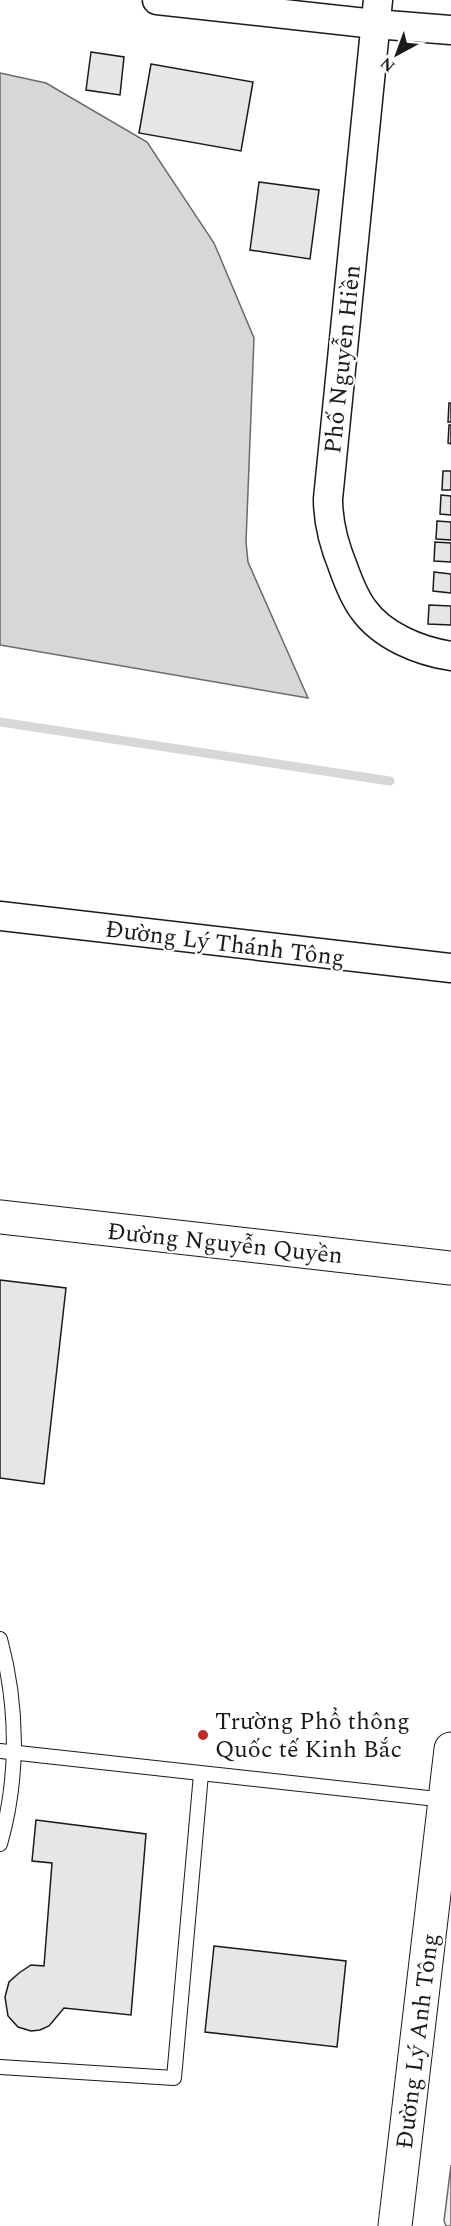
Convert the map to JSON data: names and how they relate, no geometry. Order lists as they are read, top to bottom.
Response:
{
  "streets": {
    "main road": ["Đường Nguyễn Quyền", "Đường Lý Anh Tông"],
    "street": ["Phố Nguyễn Hiền", "Đường Lý Thánh Tông"]
  },
  "places": ["Trường Phổ thông Quốc tế Kinh Bắc"],
  "north": "bottom left"
}
